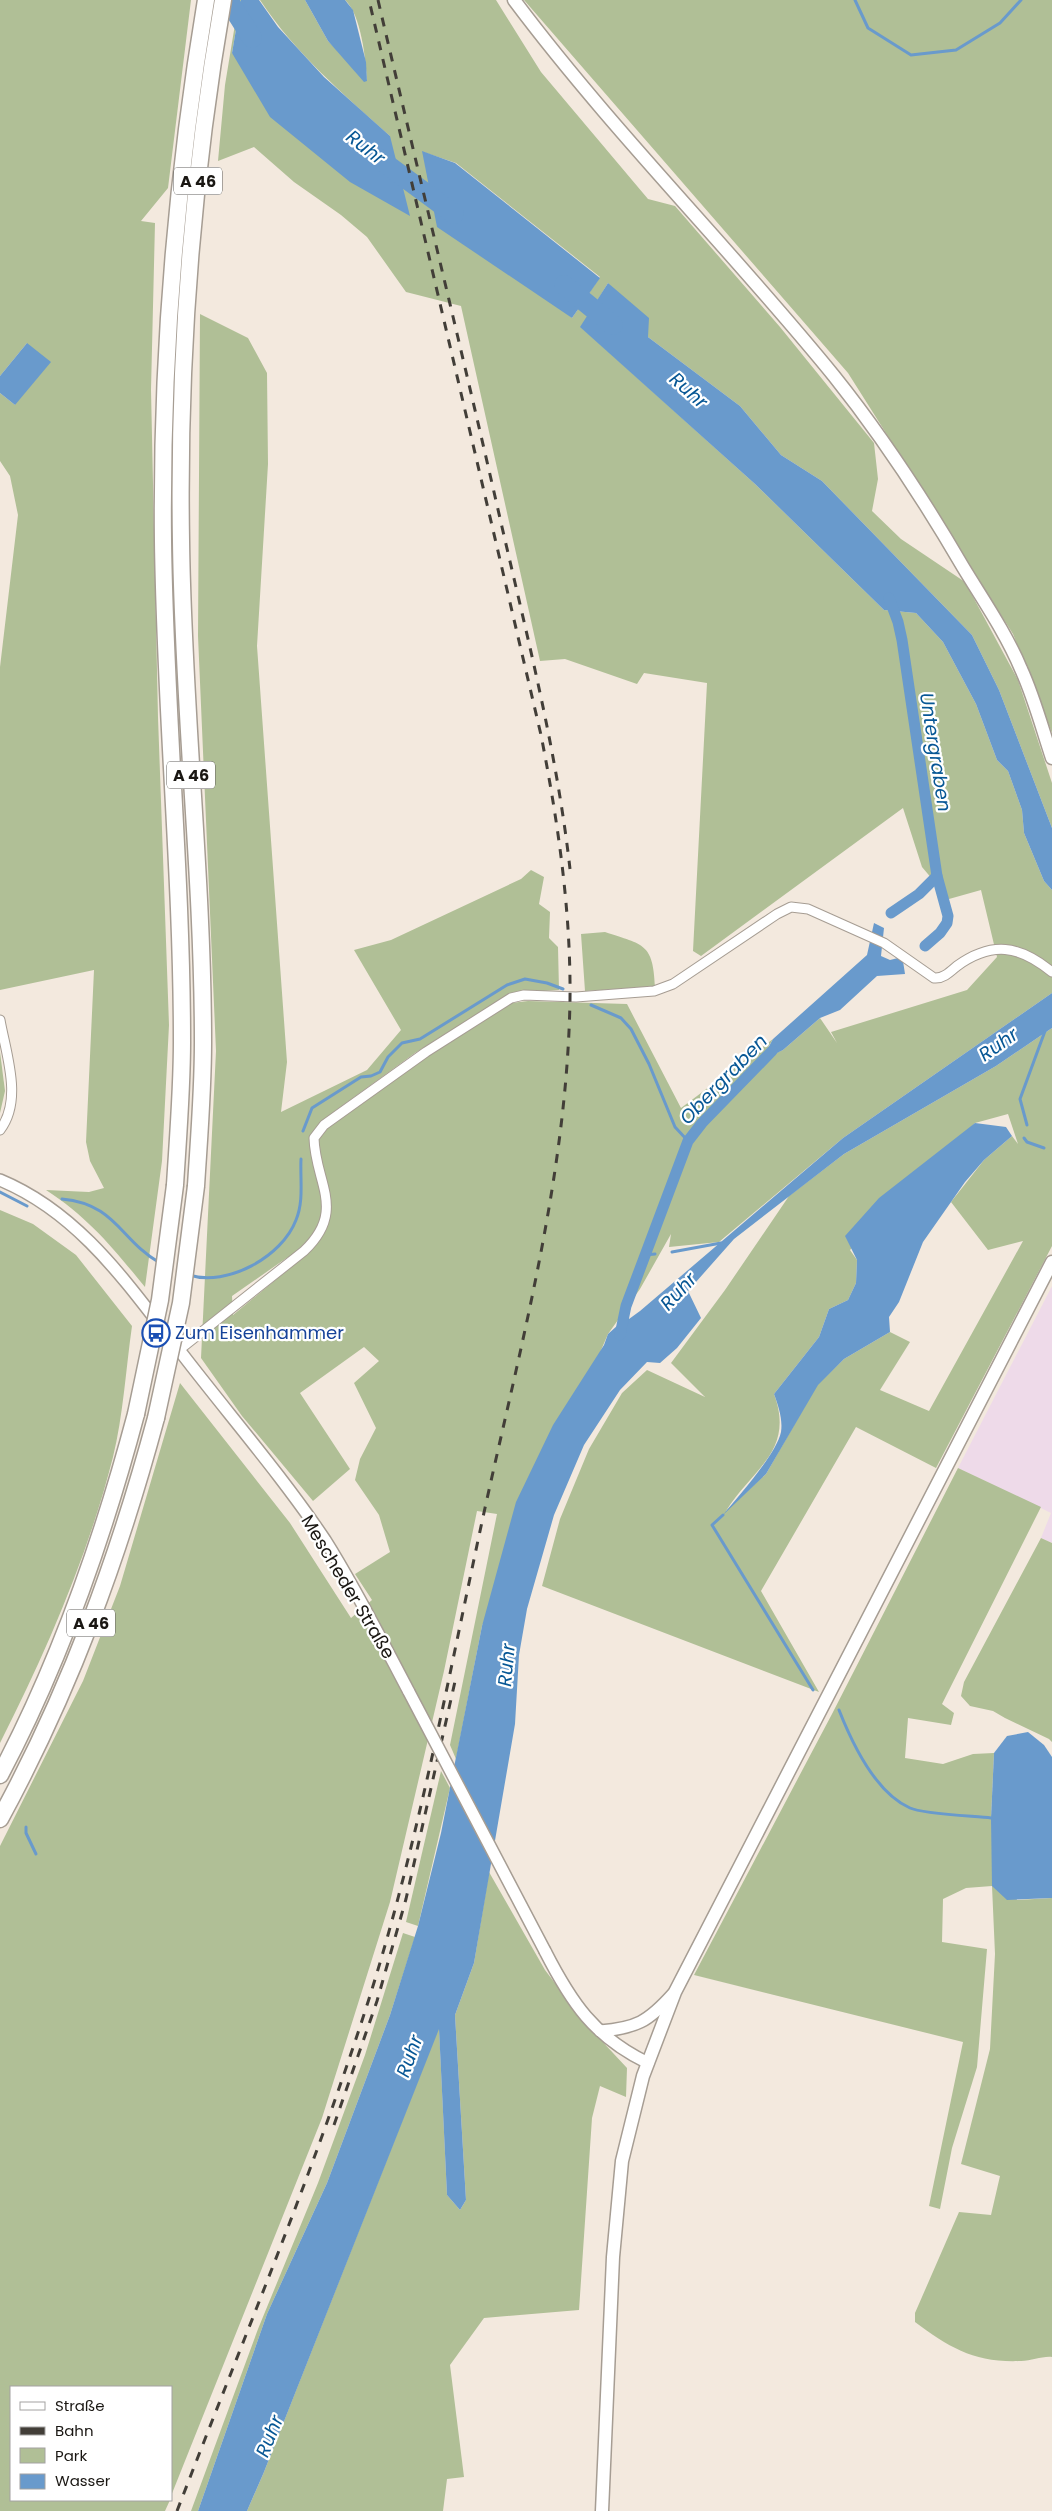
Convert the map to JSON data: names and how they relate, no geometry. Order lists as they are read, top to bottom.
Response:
{
  "streets": {
    "highway": ["A 46"],
    "street": ["Mescheder Straße"]
  },
  "water": ["Ruhr", "Untergraben", "Obergraben"],
  "places": {
    "bus stop": ["Zum Eisenhammer"]
  },
  "legend": [
    "Straße",
    "Bahn",
    "Park",
    "Wasser"
  ]
}
